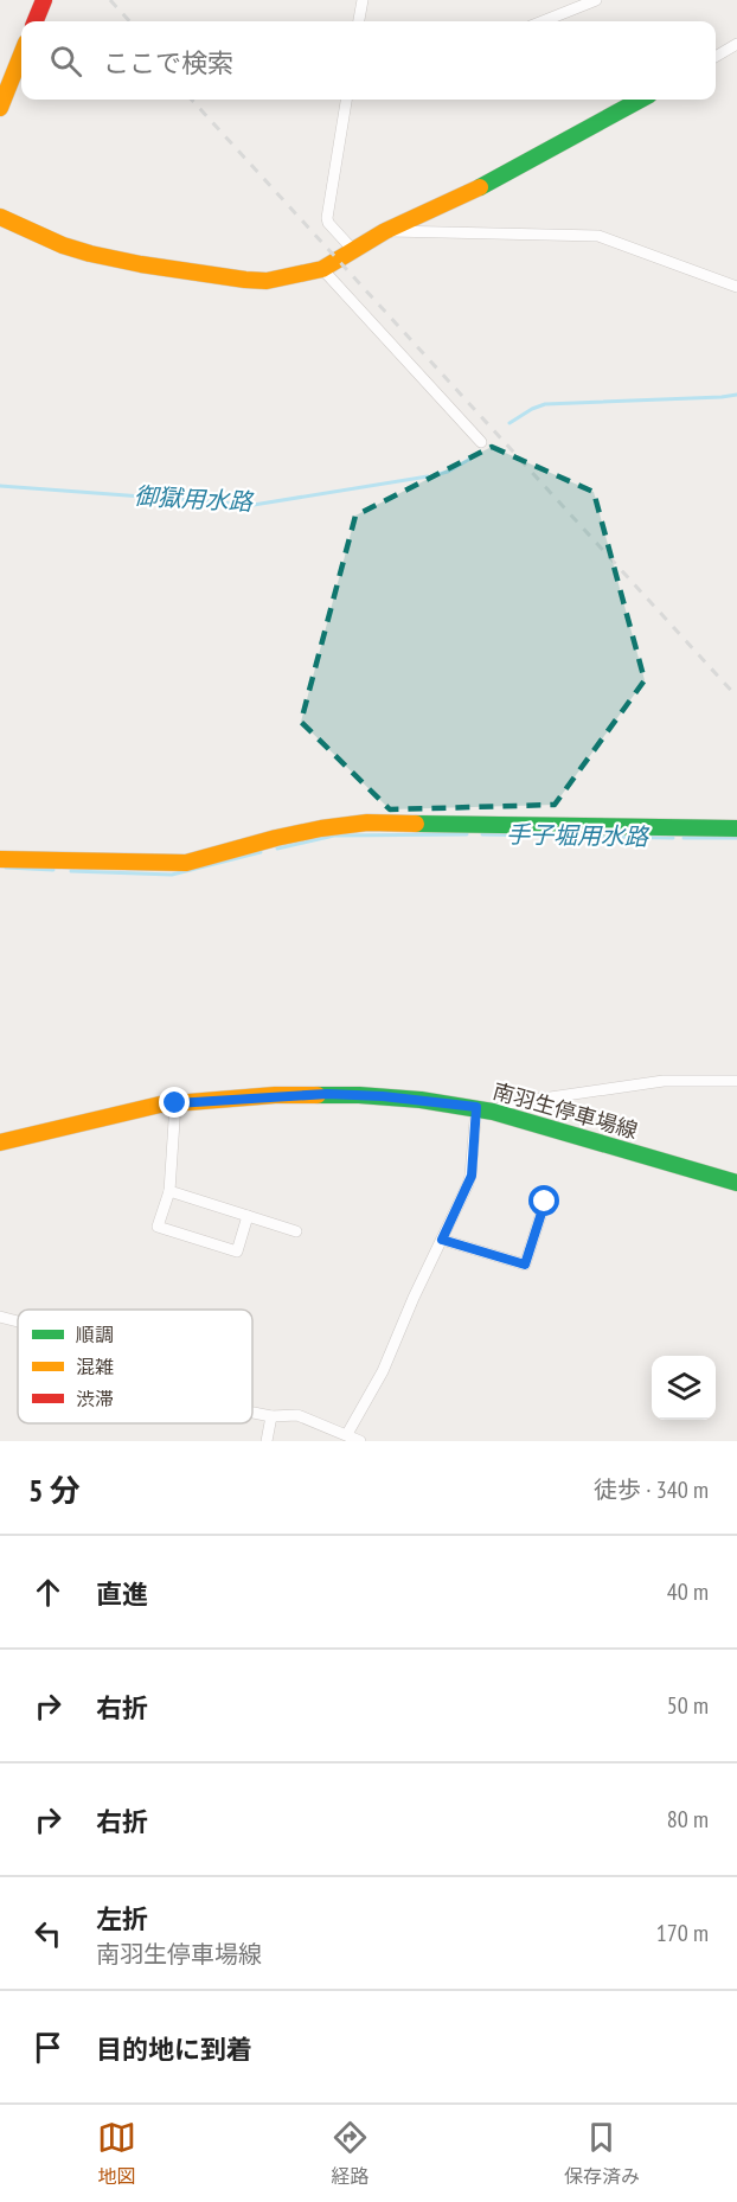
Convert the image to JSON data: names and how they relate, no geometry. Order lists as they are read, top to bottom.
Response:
{
  "streets": {
    "street": ["南羽生停車場線"]
  },
  "water": ["御獄用水路", "手子堀用水路"],
  "legend": ["順調", "混雑", "渋滞"],
  "page": {
    "search": "ここで検索",
    "heading": ["5 分", "徒歩 · 340 m"],
    "list": [
      ["直進", "40 m"],
      ["右折", "50 m"],
      ["右折", "80 m"],
      ["左折", "南羽生停車場線", "170 m"],
      "目的地に到着"
    ],
    "nav": ["地図", "経路", "保存済み"]
  }
}
